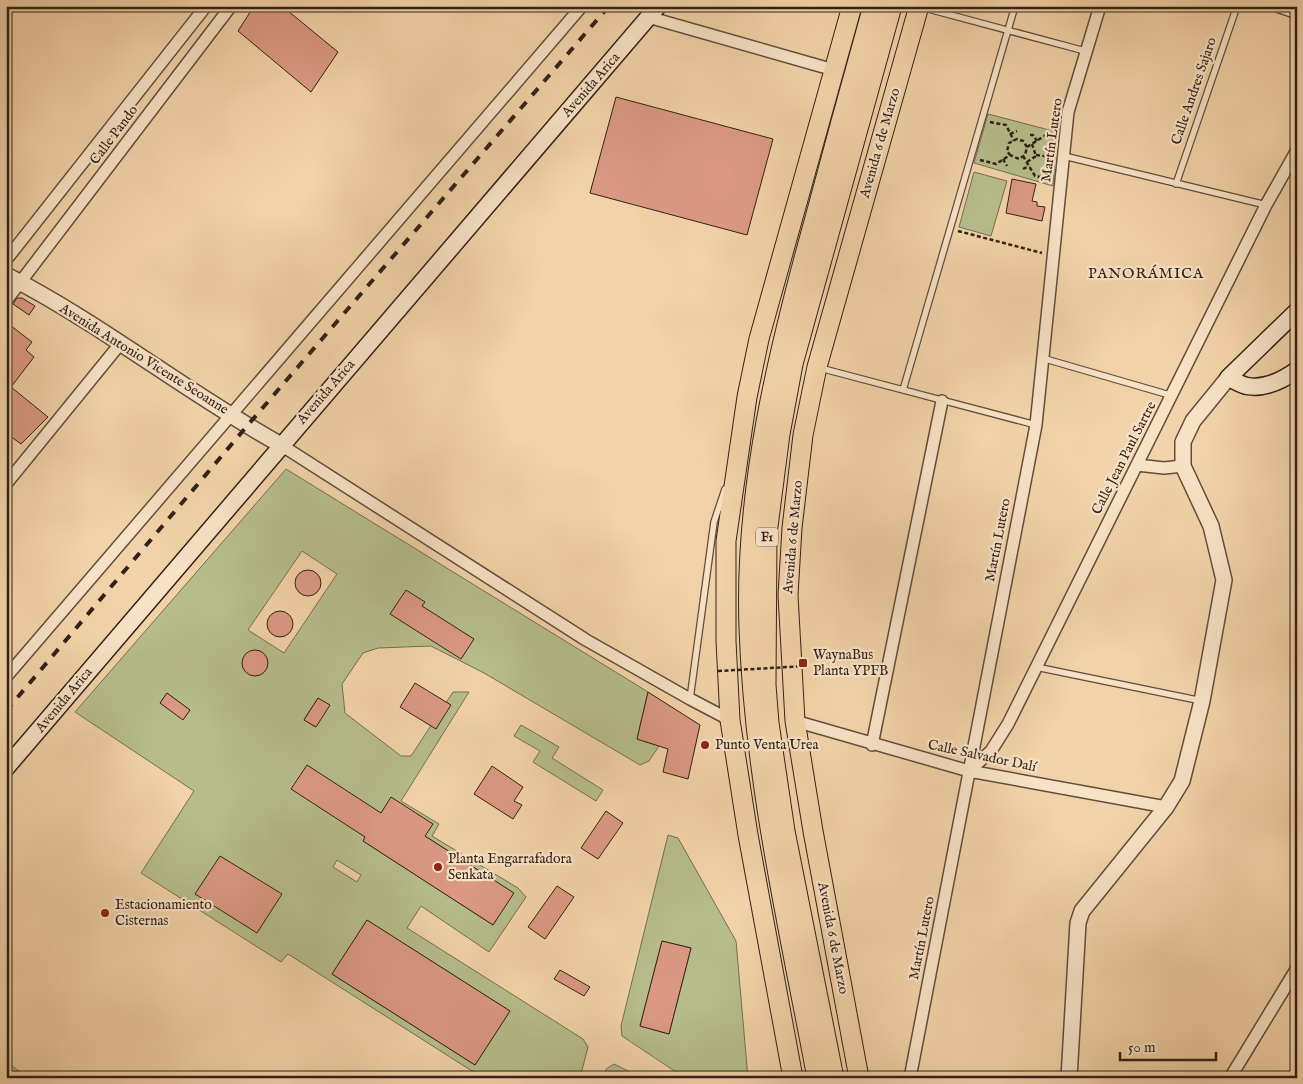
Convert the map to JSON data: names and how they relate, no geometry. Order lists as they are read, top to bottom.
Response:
{
  "streets": {
    "main road": ["Avenida Arica", "Avenida 6 de Marzo", "F1"],
    "street": [
      "Calle Pando",
      "Martín Lutero",
      "Avenida Antonio Vicente Seoanne",
      "Calle Jean Paul Sartre",
      "Calle Salvador Dalí"
    ],
    "lane": ["Calle Andres Sajaro"]
  },
  "crossings": [
    ["Avenida Arica", "Avenida Antonio Vicente Seoanne"],
    ["Calle Pando", "Avenida Antonio Vicente Seoanne"],
    ["Martín Lutero", "Calle Jean Paul Sartre"],
    ["Martín Lutero", "Calle Salvador Dalí"],
    ["Avenida 6 de Marzo", "Calle Salvador Dalí"],
    ["Calle Jean Paul Sartre", "Calle Salvador Dalí"]
  ],
  "districts": ["PANORÁMICA"],
  "places": {
    "transit": ["WaynaBus Planta YPFB"],
    "other": ["Punto Venta Urea", "Planta Engarrafadora Senkata", "Estacionamiento Cisternas"]
  },
  "scale_bar": "50 m"
}
